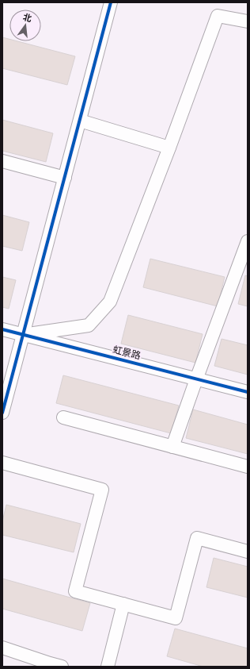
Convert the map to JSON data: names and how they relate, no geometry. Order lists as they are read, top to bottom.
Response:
{
  "streets": {
    "street": ["虹景路"]
  },
  "north": "top"
}
